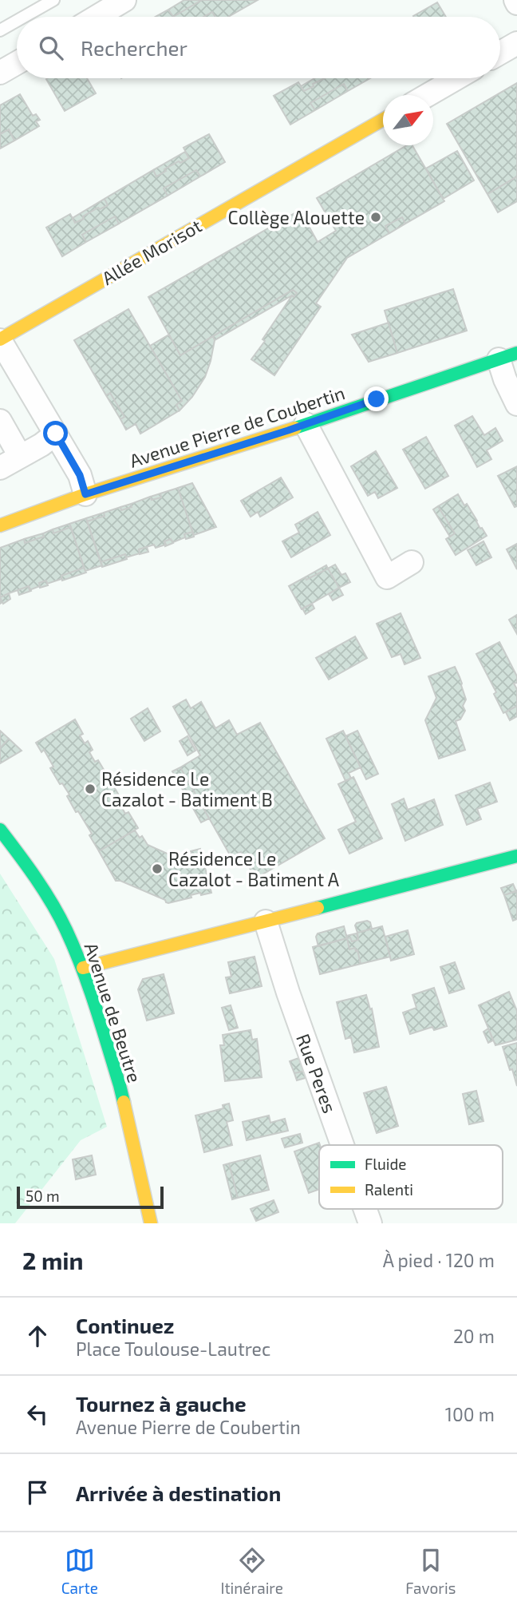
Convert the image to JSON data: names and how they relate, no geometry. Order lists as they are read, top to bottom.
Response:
{
  "streets": {
    "street": [
      "Allée Morisot",
      "Avenue Pierre de Coubertin",
      "Avenue de Beutre",
      "Rue Peres"
    ]
  },
  "places": ["Collège Alouette", "Résidence Le Cazalot - Batiment B", "Résidence Le Cazalot - Batiment A"],
  "legend": ["Fluide", "Ralenti"],
  "scale_bar": "50 m",
  "north": "top right",
  "page": {
    "search": "Rechercher",
    "scale": "50 m",
    "heading": ["2 min", "À pied · 120 m"],
    "list": [
      ["Continuez", "Place Toulouse-Lautrec", "20 m"],
      ["Tournez à gauche", "Avenue Pierre de Coubertin", "100 m"],
      "Arrivée à destination"
    ],
    "nav": ["Carte", "Itinéraire", "Favoris"]
  }
}
